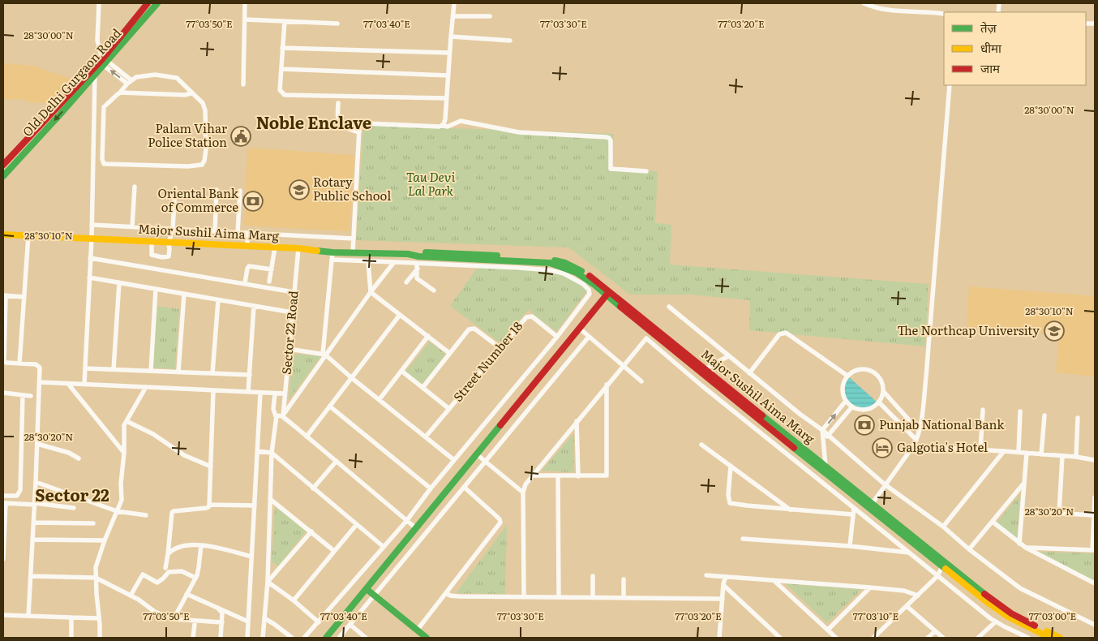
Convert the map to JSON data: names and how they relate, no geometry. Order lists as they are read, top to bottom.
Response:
{
  "streets": {
    "street": [
      "Old Delhi Gurgaon Road",
      "Major Sushil Aima Marg",
      "Sector 22 Road",
      "Street Number 18"
    ]
  },
  "crossings": [
    ["Major Sushil Aima Marg", "Sector 22 Road"]
  ],
  "districts": ["Noble Enclave", "Sector 22"],
  "parks": ["Tau Devi Lal Park"],
  "places": {
    "public building": ["Palam Vihar Police Station"],
    "school or university": ["Rotary Public School", "The Northcap University"],
    "bank": ["Oriental Bank of Commerce", "Punjab National Bank"],
    "hotel": ["Galgotia's Hotel"]
  },
  "legend": ["तेज़", "धीमा", "जाम"],
  "coordinates": [
    "77°03'50\"E",
    "77°03'40\"E",
    "77°03'30\"E",
    "77°03'20\"E",
    "28°30'00\"N",
    "28°30'10\"N",
    "28°30'20\"N",
    "77°03'10\"E",
    "77°03'00\"E"
  ]
}
